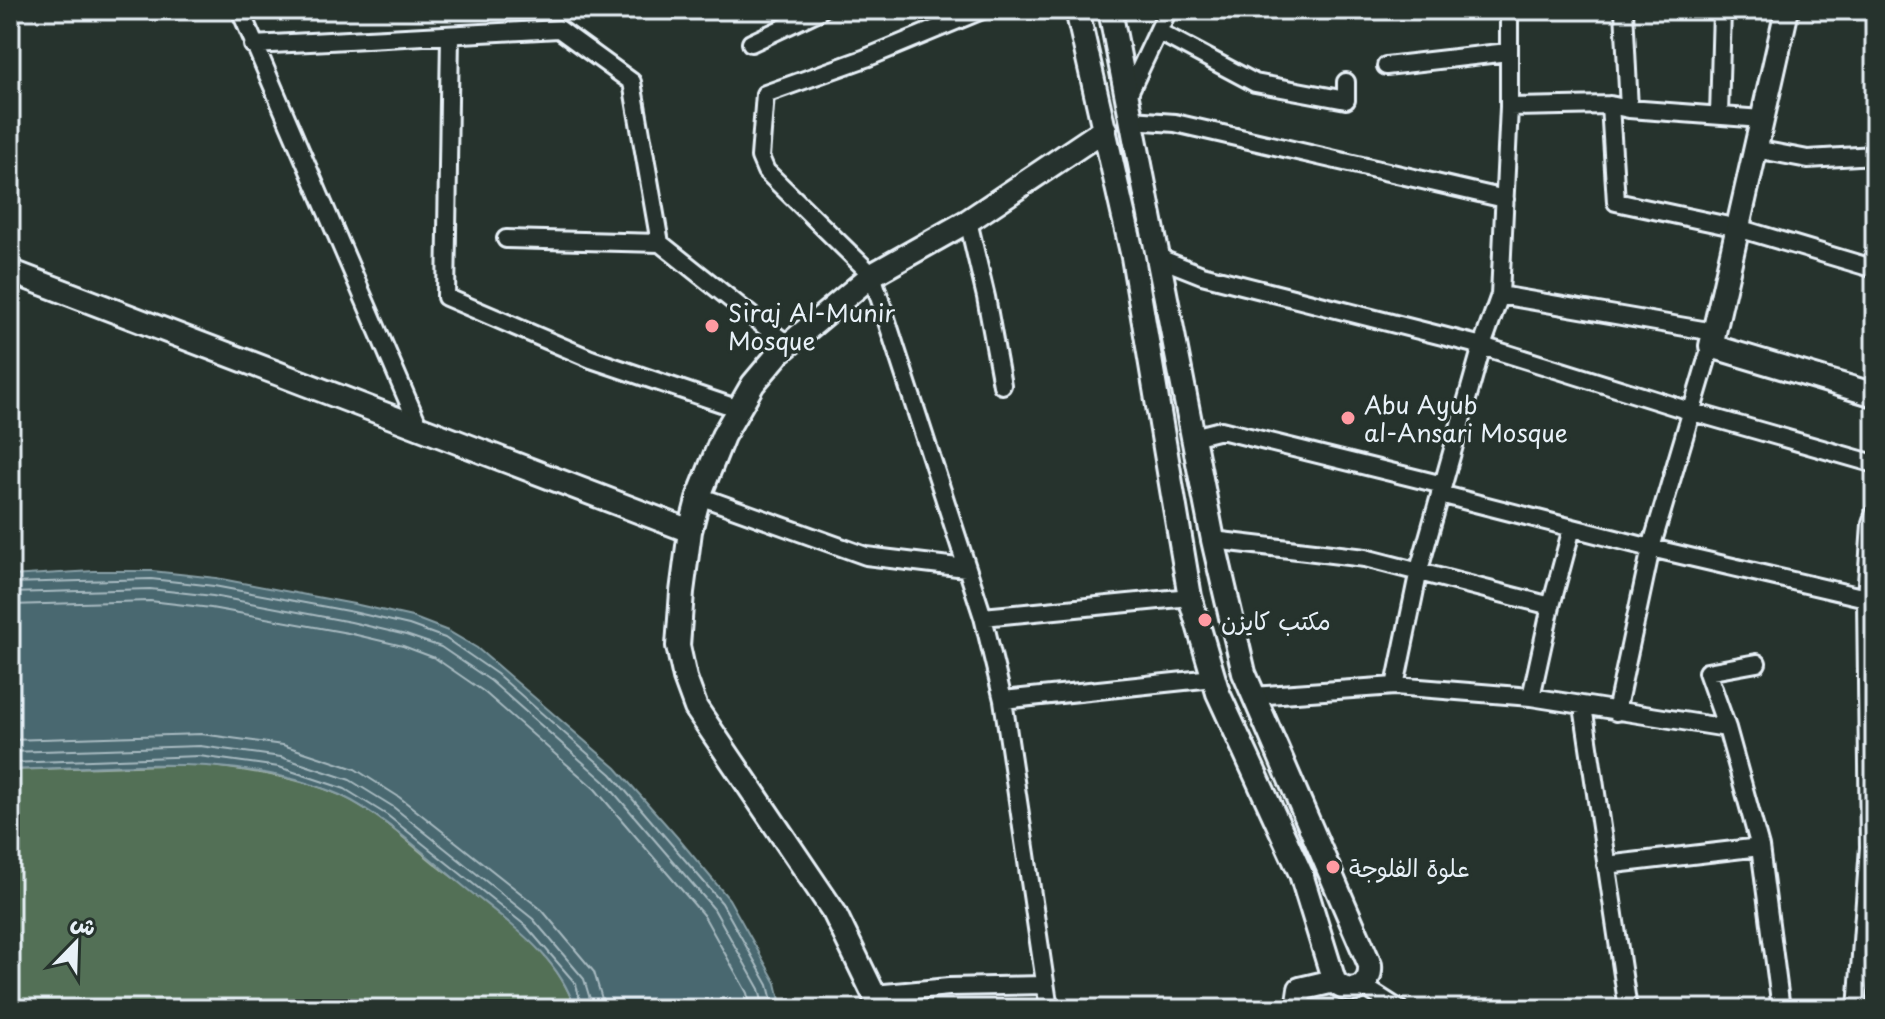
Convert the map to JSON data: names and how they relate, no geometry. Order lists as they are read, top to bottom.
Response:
{
  "places": [
    "Siraj Al-Munir Mosque",
    "Abu Ayub al-Ansari Mosque",
    "مكتب كايزن",
    "علوة الفلوجة"
  ],
  "north": "top right"
}
